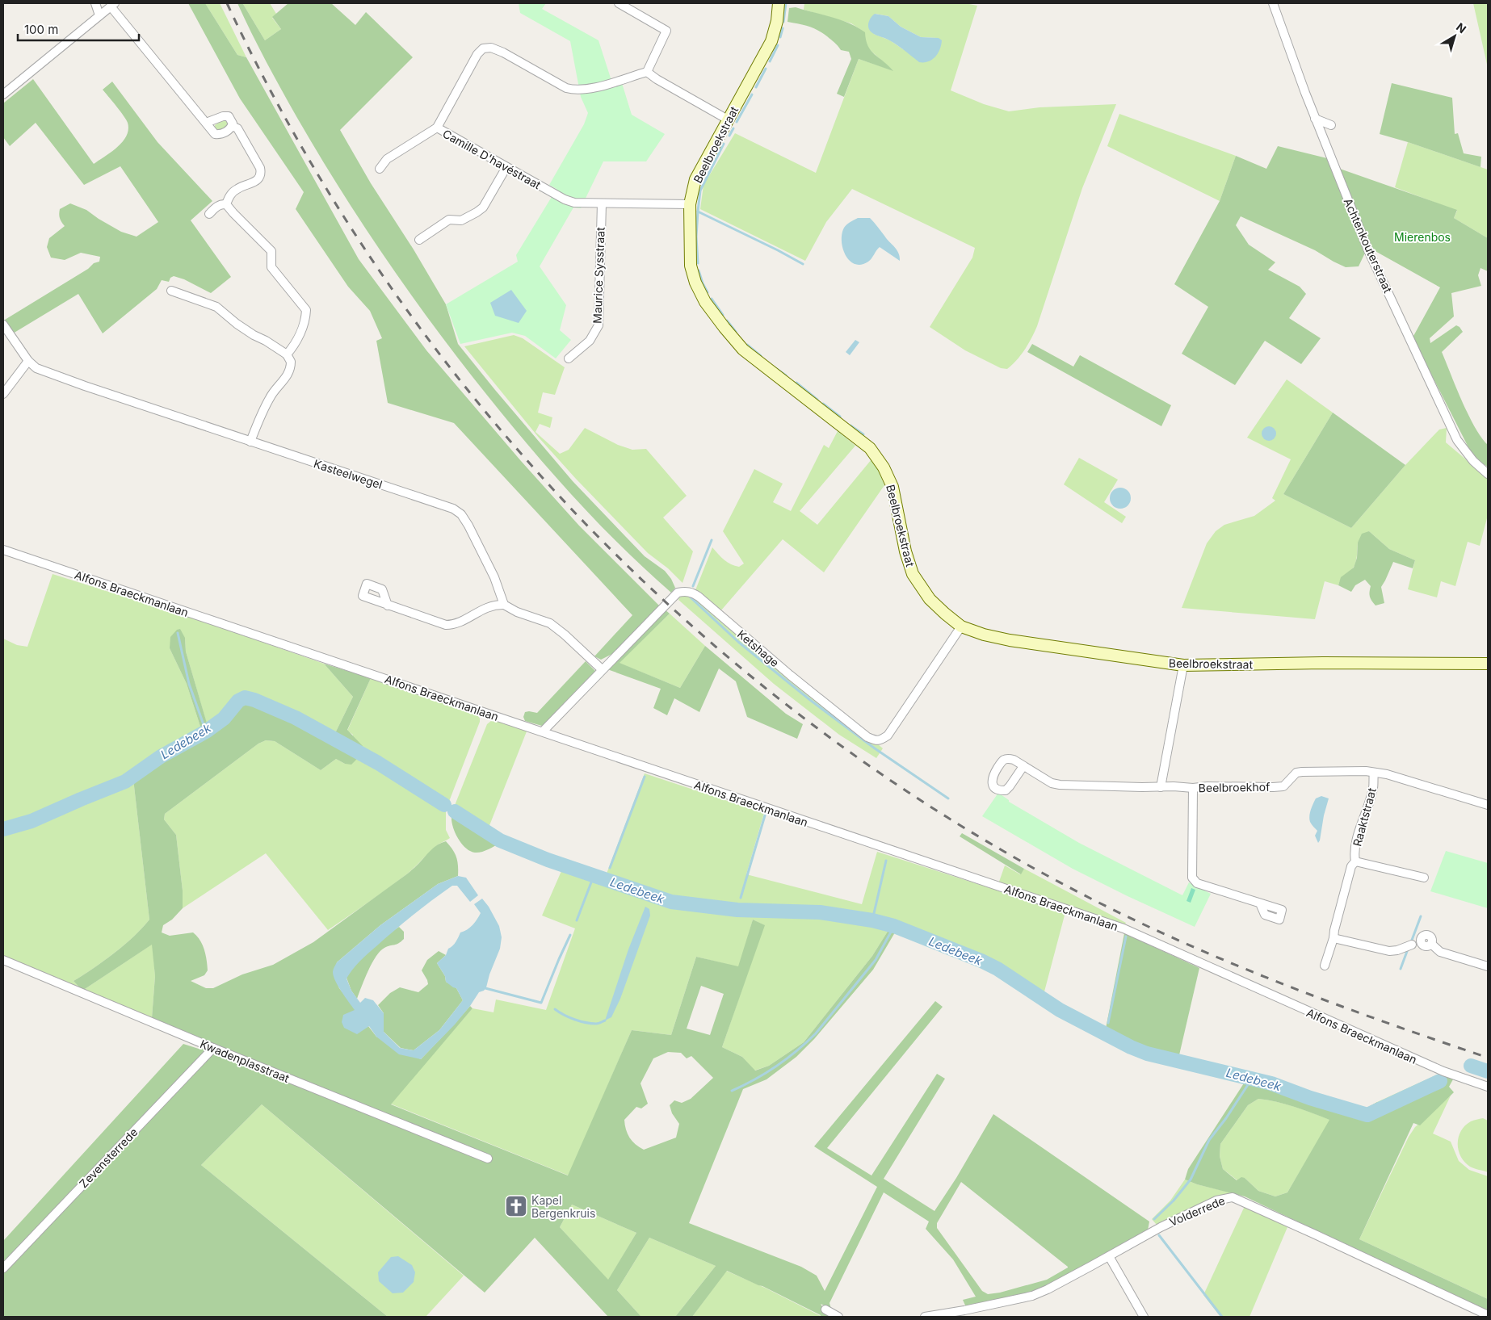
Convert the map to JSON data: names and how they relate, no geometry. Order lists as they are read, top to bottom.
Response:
{
  "streets": {
    "street": [
      "Beelbroekstraat",
      "Camille D'havéstraat",
      "Achtenkouterstraat",
      "Maurice Sysstraat",
      "Kasteelwegel",
      "Alfons Braeckmanlaan",
      "Ketshage",
      "Beelbroekhof",
      "Raaktstraat",
      "Kwadenplasstraat",
      "Zevensterrede",
      "Volderrede"
    ]
  },
  "crossings": [
    ["Beelbroekstraat", "Camille D'havéstraat"],
    ["Beelbroekstraat", "Ketshage"],
    ["Camille D'havéstraat", "Maurice Sysstraat"],
    ["Alfons Braeckmanlaan", "Ketshage"],
    ["Beelbroekhof", "Raaktstraat"],
    ["Kwadenplasstraat", "Zevensterrede"]
  ],
  "water": ["Ledebeek"],
  "parks": ["Mierenbos"],
  "places": {
    "church": ["Kapel Bergenkruis"]
  },
  "scale_bar": "100 m",
  "north": "top right"
}
